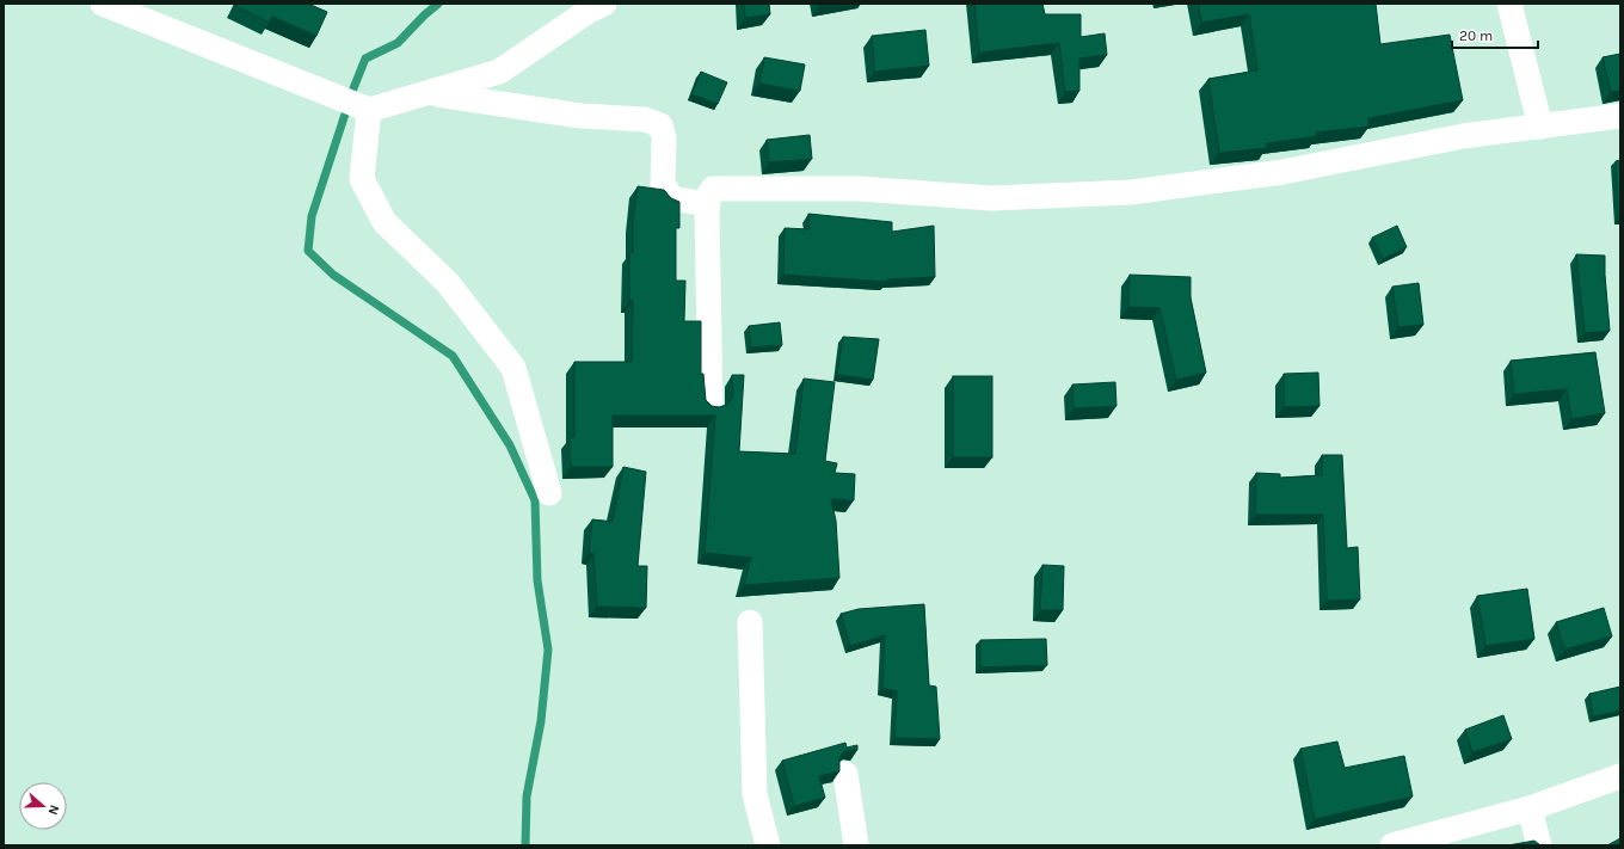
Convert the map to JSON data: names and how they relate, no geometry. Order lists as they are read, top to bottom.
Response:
{
  "scale_bar": "20 m",
  "north": "right"
}
